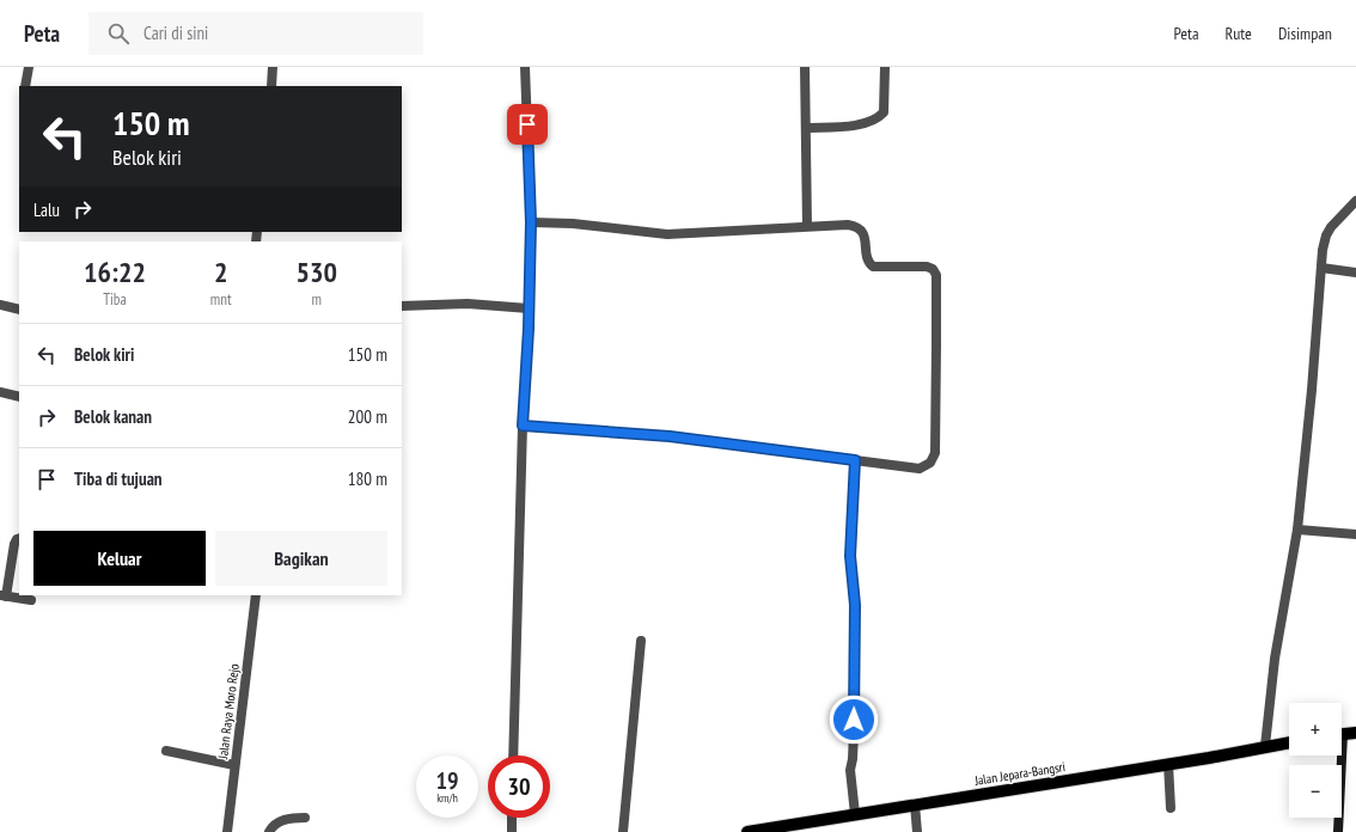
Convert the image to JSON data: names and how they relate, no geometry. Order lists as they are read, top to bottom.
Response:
{
  "streets": {
    "main road": ["Jalan Jepara-Bangsri"],
    "street": ["Jalan Raya Moro Rejo"]
  },
  "page": {
    "header": "Peta",
    "search": "Cari di sini",
    "nav": ["Peta", "Rute", "Disimpan"],
    "turn": ["150 m", "Belok kiri"],
    "then": "Lalu",
    "eta": [
      "16:22",
      "Tiba",
      "2",
      "mnt",
      "530",
      "m"
    ],
    "list": [
      {
        "name": "Belok kiri",
        "value": "150 m"
      },
      {
        "name": "Belok kanan",
        "value": "200 m"
      },
      {
        "name": "Tiba di tujuan",
        "value": "180 m"
      }
    ],
    "buttons": ["Keluar", "Bagikan"],
    "map_buttons": ["+", "−"],
    "speed": "19 km/h",
    "limit": "30"
  }
}
